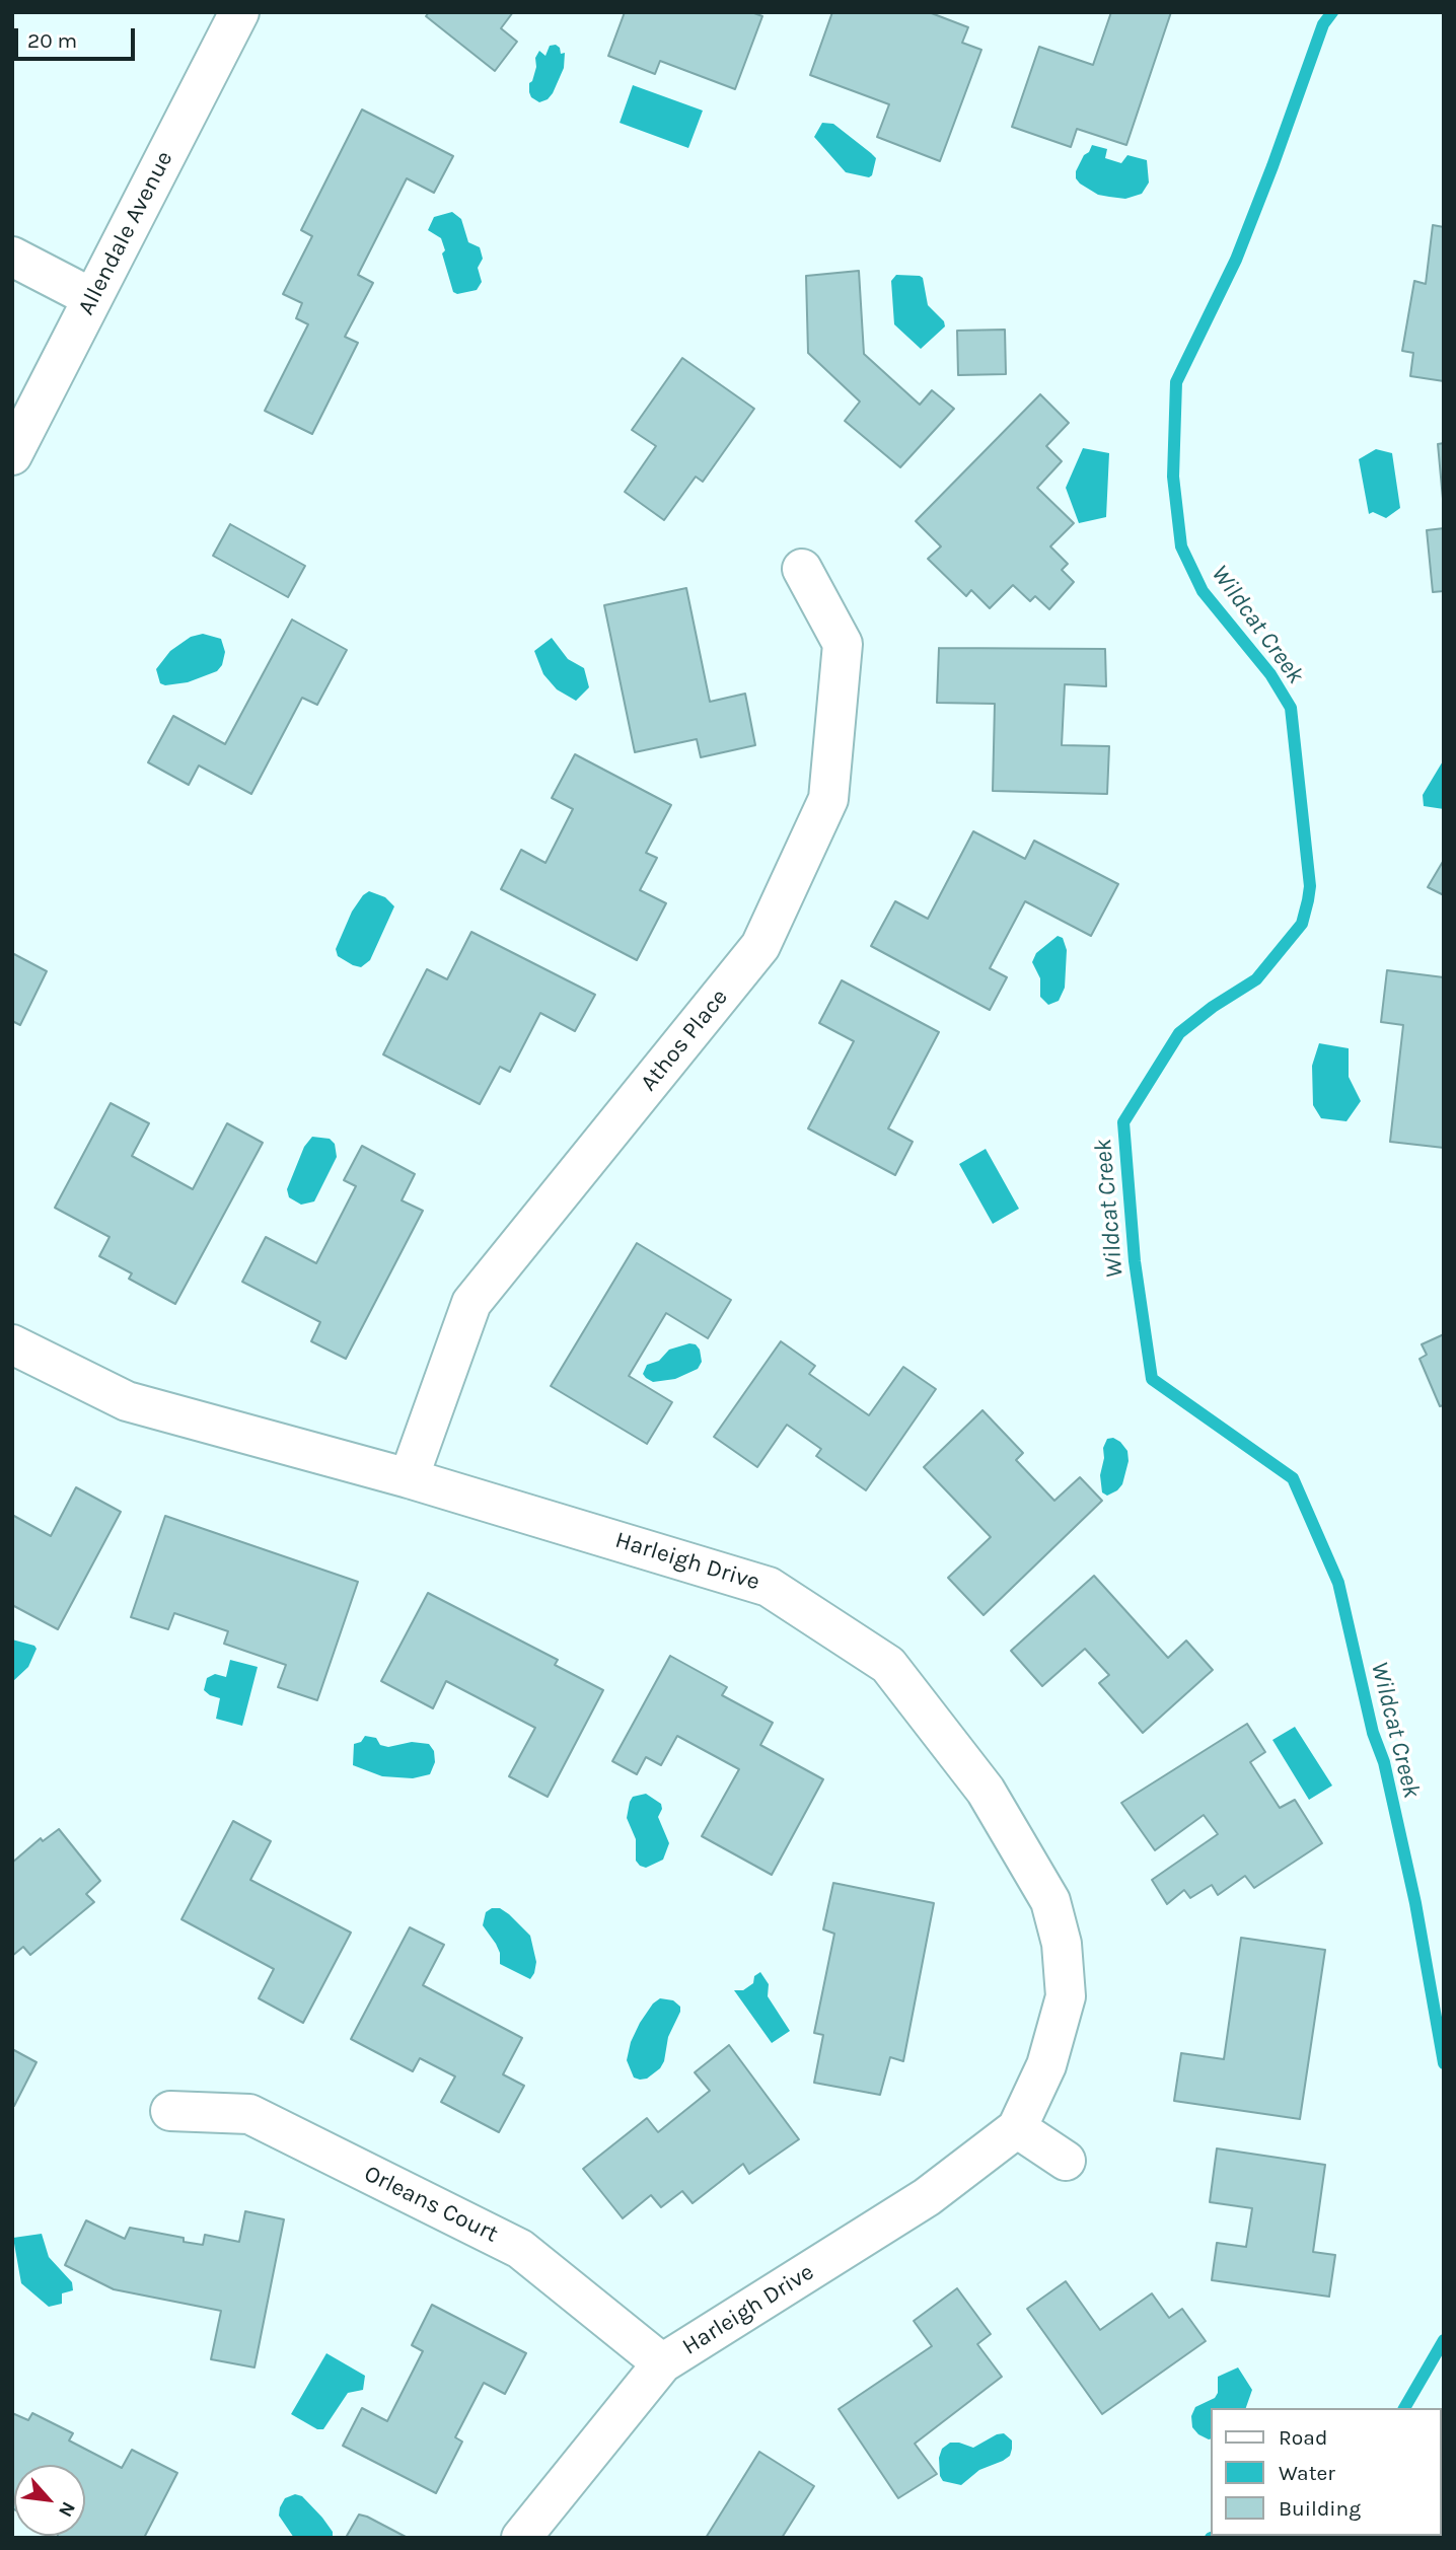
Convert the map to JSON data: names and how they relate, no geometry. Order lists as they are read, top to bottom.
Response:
{
  "streets": {
    "street": [
      "Allendale Avenue",
      "Athos Place",
      "Harleigh Drive",
      "Orleans Court"
    ]
  },
  "crossings": [
    ["Athos Place", "Harleigh Drive"],
    ["Harleigh Drive", "Orleans Court"]
  ],
  "water": ["Wildcat Creek"],
  "legend": ["Road", "Water", "Building"],
  "scale_bar": "20 m",
  "north": "bottom right"
}
